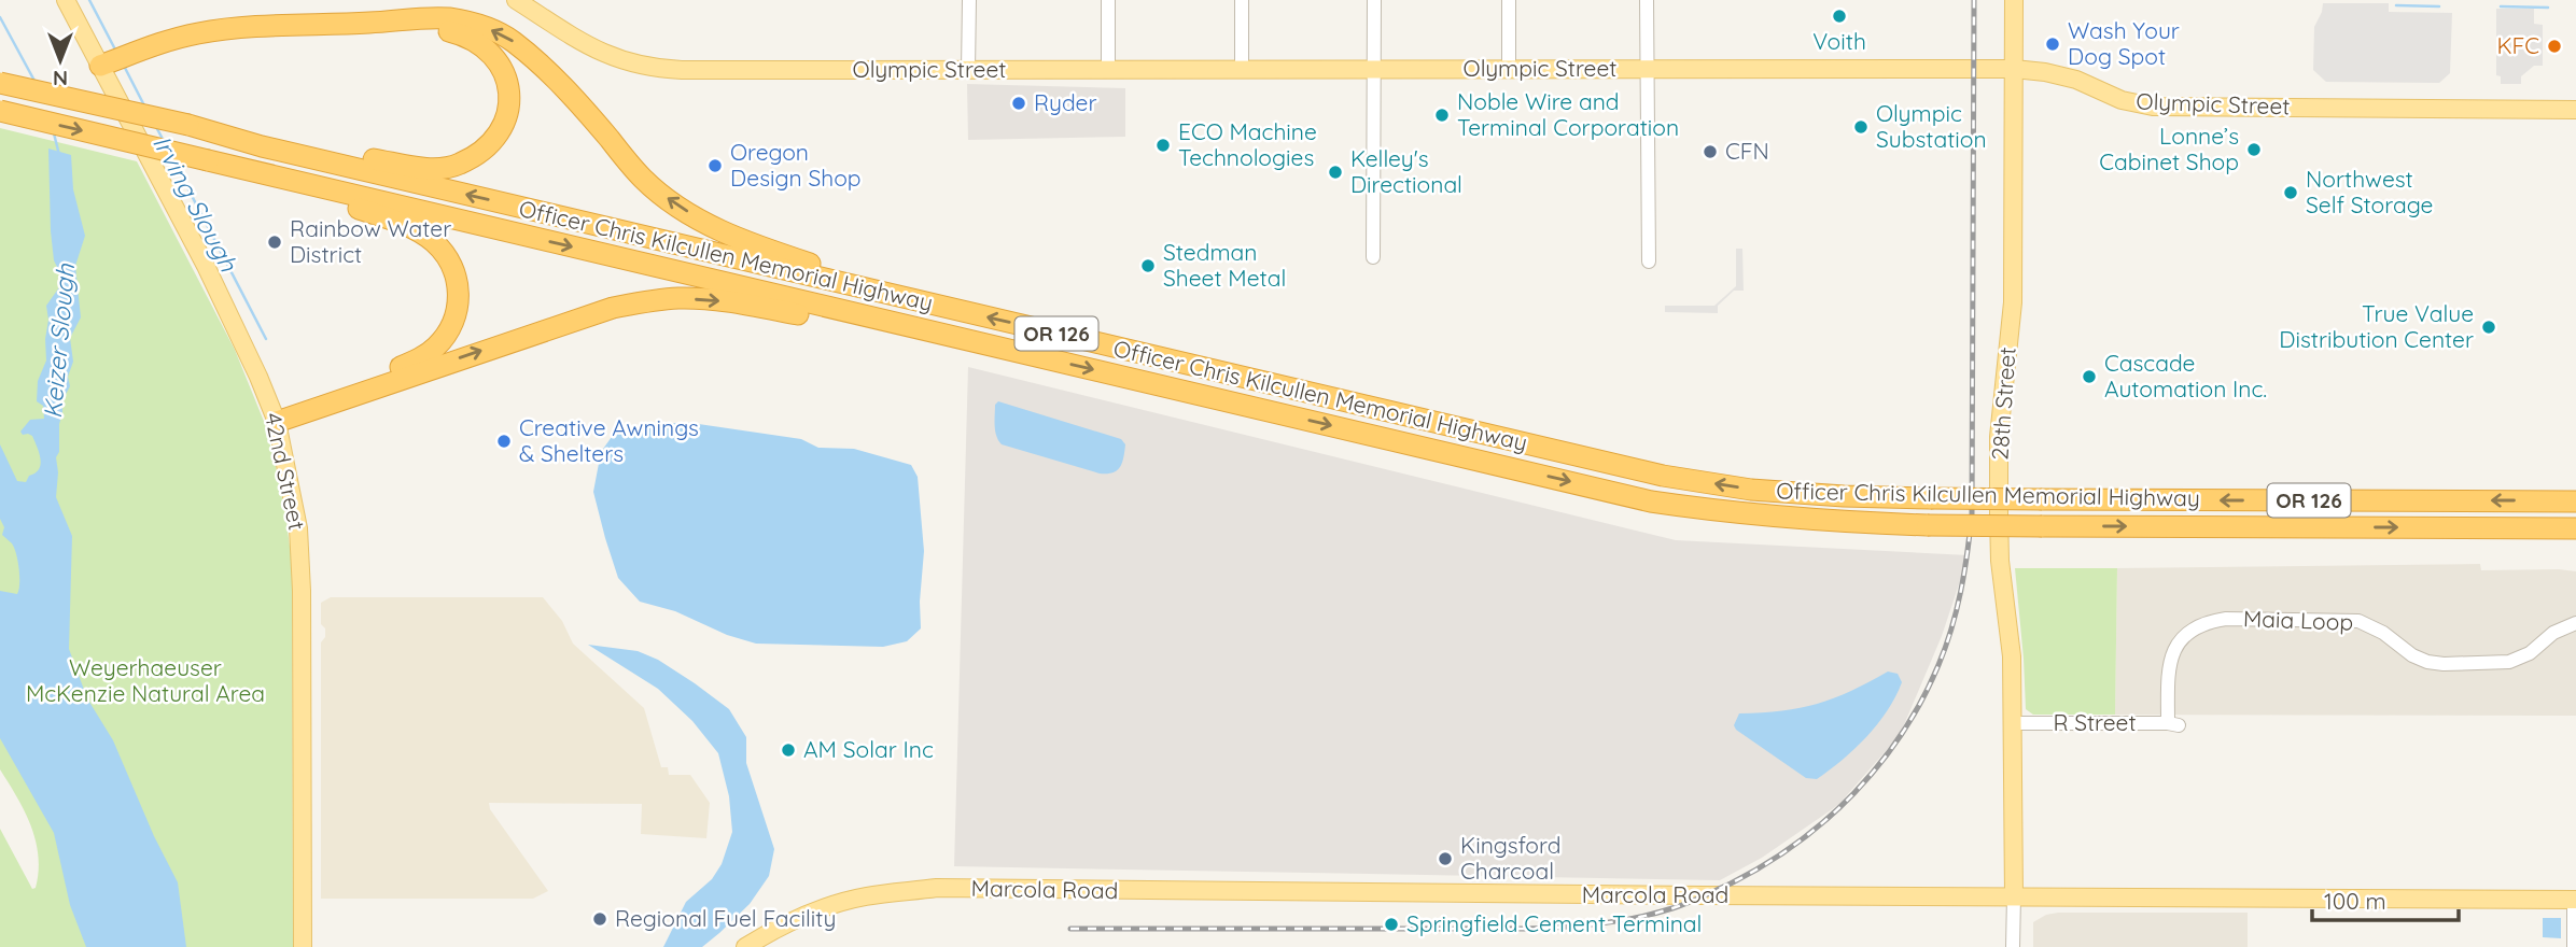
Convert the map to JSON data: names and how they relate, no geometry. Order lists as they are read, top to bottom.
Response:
{
  "streets": {
    "highway": ["Officer Chris Kilcullen Memorial Highway", "OR 126"],
    "main road": [
      "Olympic Street",
      "28th Street",
      "42nd Street",
      "Marcola Road"
    ],
    "street": ["Maia Loop", "R Street"]
  },
  "crossings": [
    ["Olympic Street", "28th Street"],
    ["28th Street", "R Street"],
    ["28th Street", "Marcola Road"],
    ["Maia Loop", "R Street"]
  ],
  "water": ["Irving Slough", "Keizer Slough"],
  "parks": ["Weyerhaeuser McKenzie Natural Area"],
  "places": [
    "Voith",
    "Wash Your Dog Spot",
    "KFC",
    "Ryder",
    "Noble Wire and Terminal Corporation",
    "Olympic Substation",
    "ECO Machine Technologies",
    "Lonne’s Cabinet Shop",
    "CFN",
    "Oregon Design Shop",
    "Kelley's Directional",
    "Northwest Self Storage",
    "Rainbow Water District",
    "Stedman Sheet Metal",
    "True Value Distribution Center",
    "Cascade Automation Inc.",
    "Creative Awnings & Shelters",
    "AM Solar Inc",
    "Kingsford Charcoal",
    "Regional Fuel Facility",
    "Springfield Cement Terminal"
  ],
  "scale_bar": "100 m",
  "north": "bottom"
}
